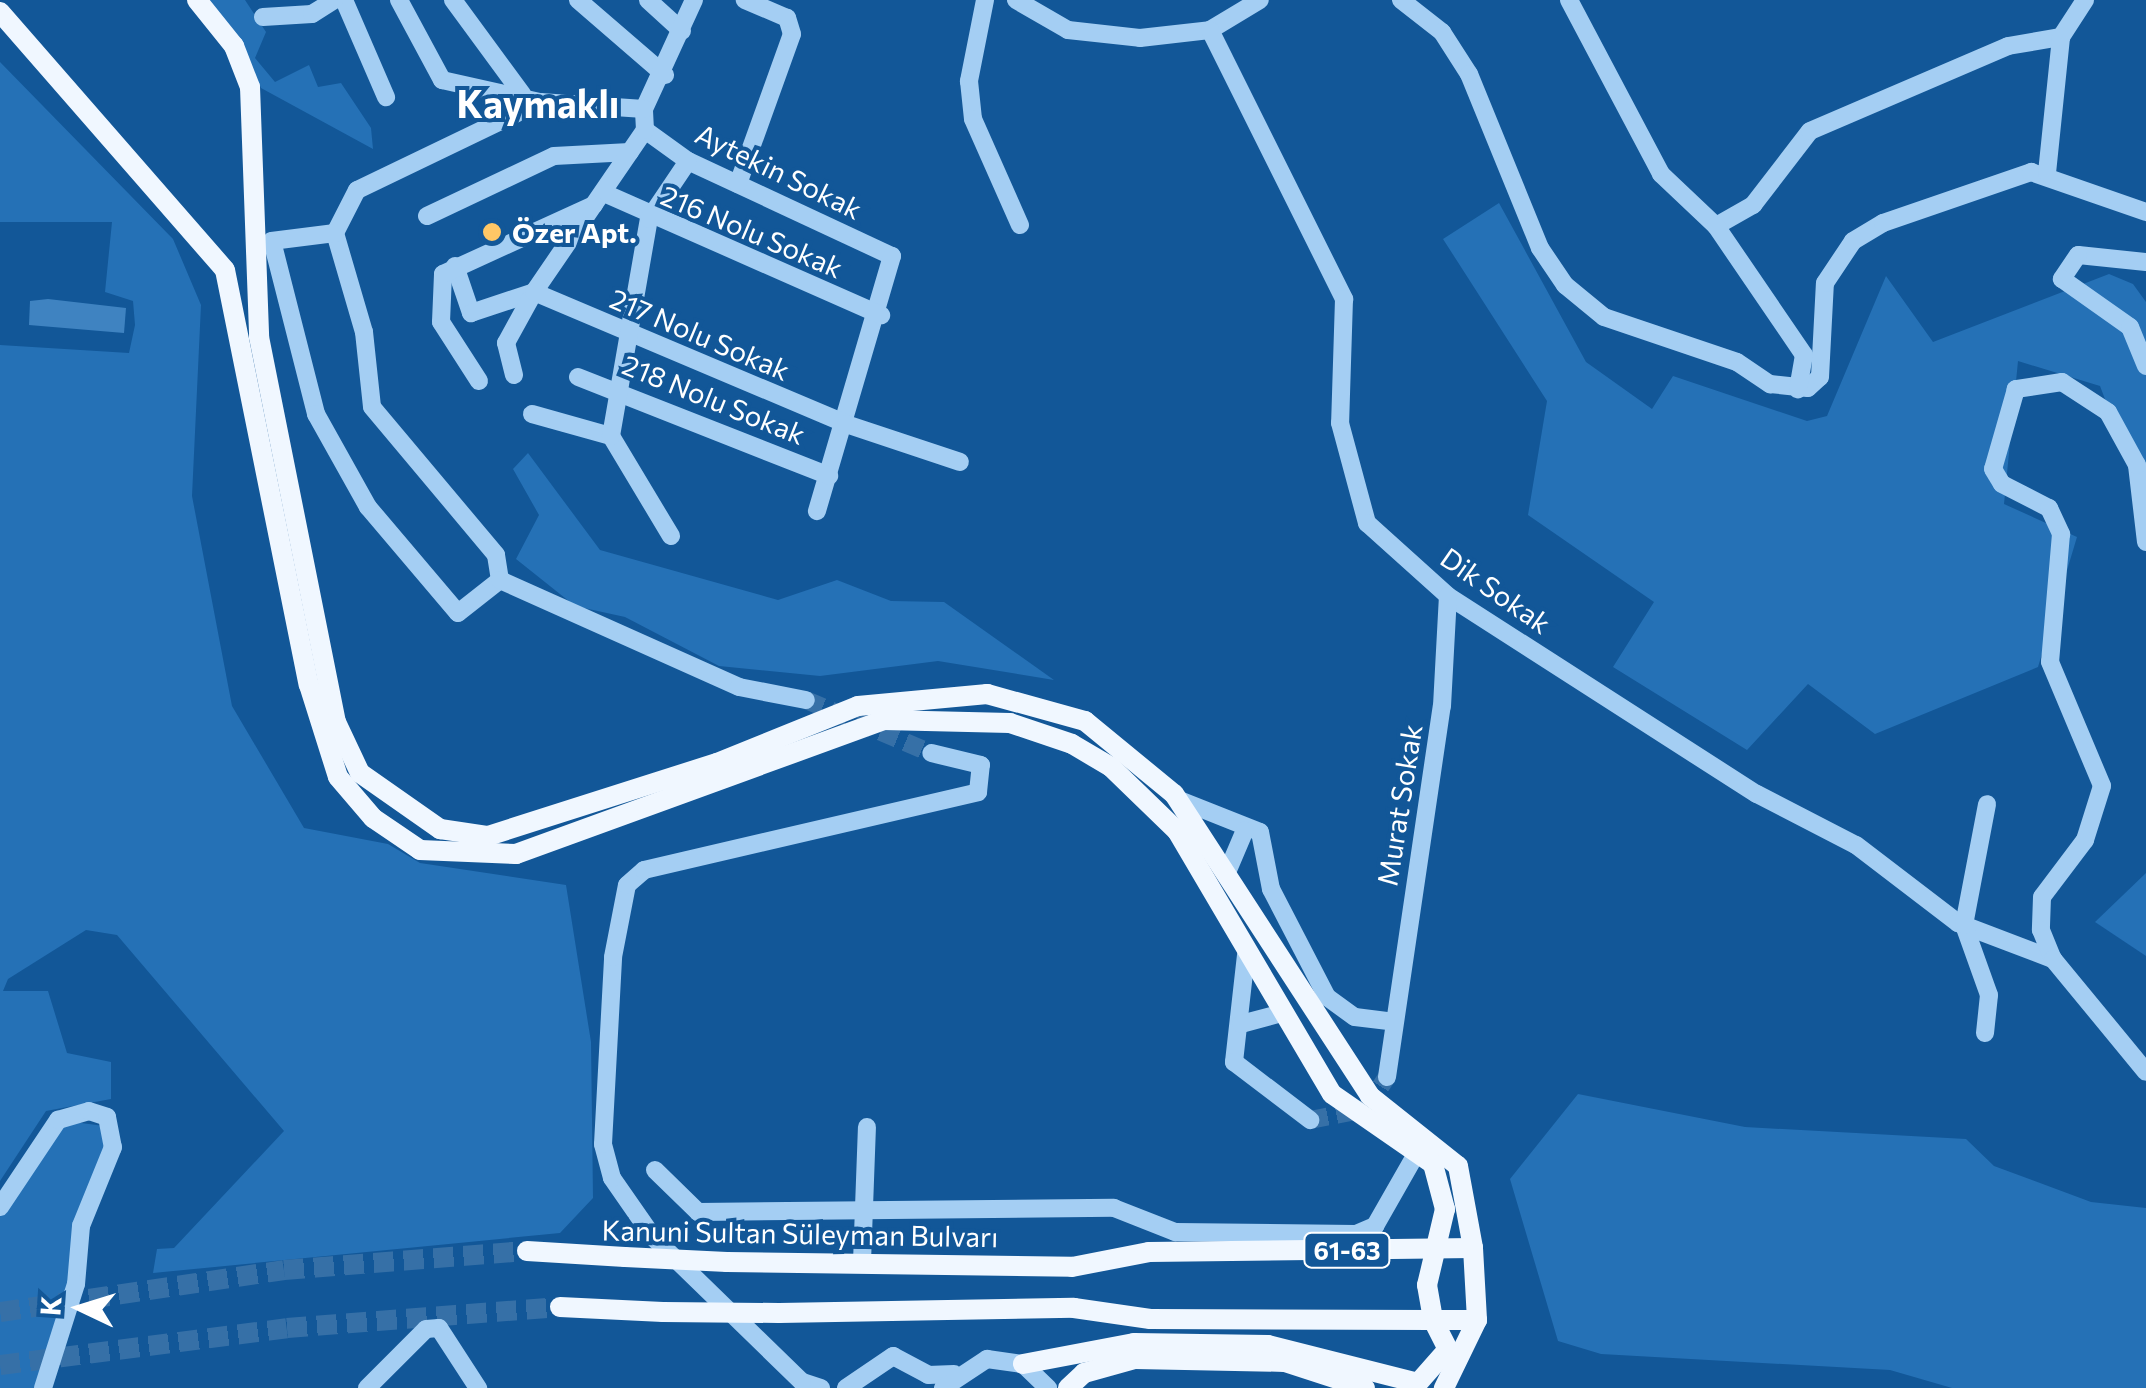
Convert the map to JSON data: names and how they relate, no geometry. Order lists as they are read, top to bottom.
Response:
{
  "streets": {
    "main road": ["Kanuni Sultan Süleyman Bulvarı", "61-63"],
    "street": [
      "Aytekin Sokak",
      "216 Nolu Sokak",
      "217 Nolu Sokak",
      "218 Nolu Sokak",
      "Dik Sokak",
      "Murat Sokak"
    ]
  },
  "crossings": [
    ["Aytekin Sokak", "216 Nolu Sokak"],
    ["Dik Sokak", "Murat Sokak"],
    ["Kanuni Sultan Süleyman Bulvarı", "61-63"]
  ],
  "districts": ["Kaymaklı"],
  "places": ["Özer Apt."],
  "north": "left"
}
